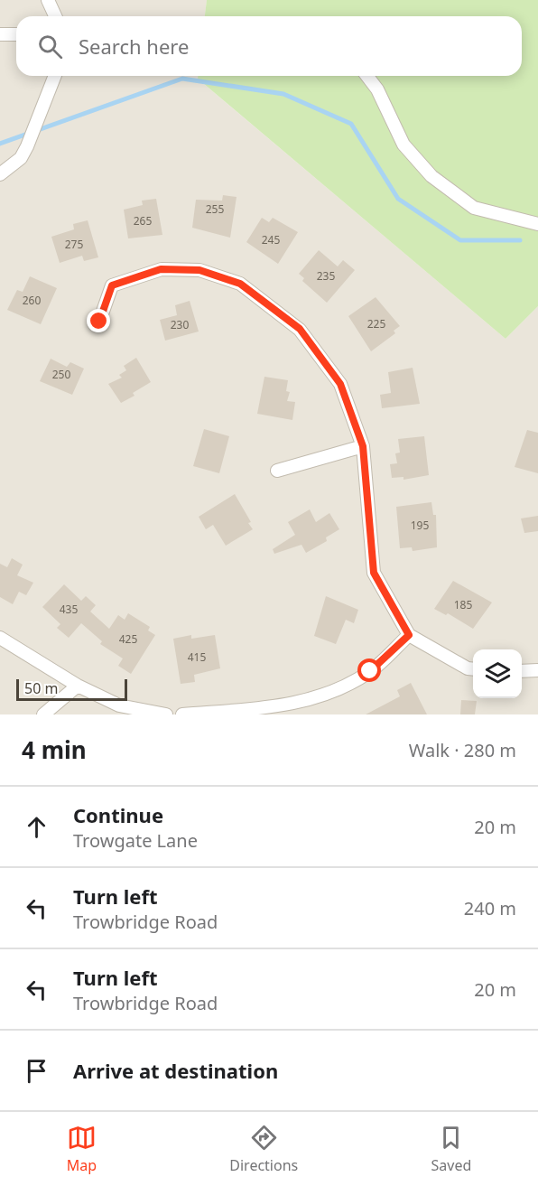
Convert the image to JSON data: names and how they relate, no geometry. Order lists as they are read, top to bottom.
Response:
{
  "house_numbers": [
    "255",
    "265",
    "245",
    "275",
    "235",
    "260",
    "225",
    "230",
    "250",
    "195",
    "185",
    "435",
    "425",
    "415"
  ],
  "scale_bar": "50 m",
  "page": {
    "search": "Search here",
    "scale": "50 m",
    "heading": ["4 min", "Walk · 280 m"],
    "list": [
      ["Continue", "Trowgate Lane", "20 m"],
      ["Turn left", "Trowbridge Road", "240 m"],
      ["Turn left", "Trowbridge Road", "20 m"],
      "Arrive at destination"
    ],
    "nav": ["Map", "Directions", "Saved"]
  }
}
